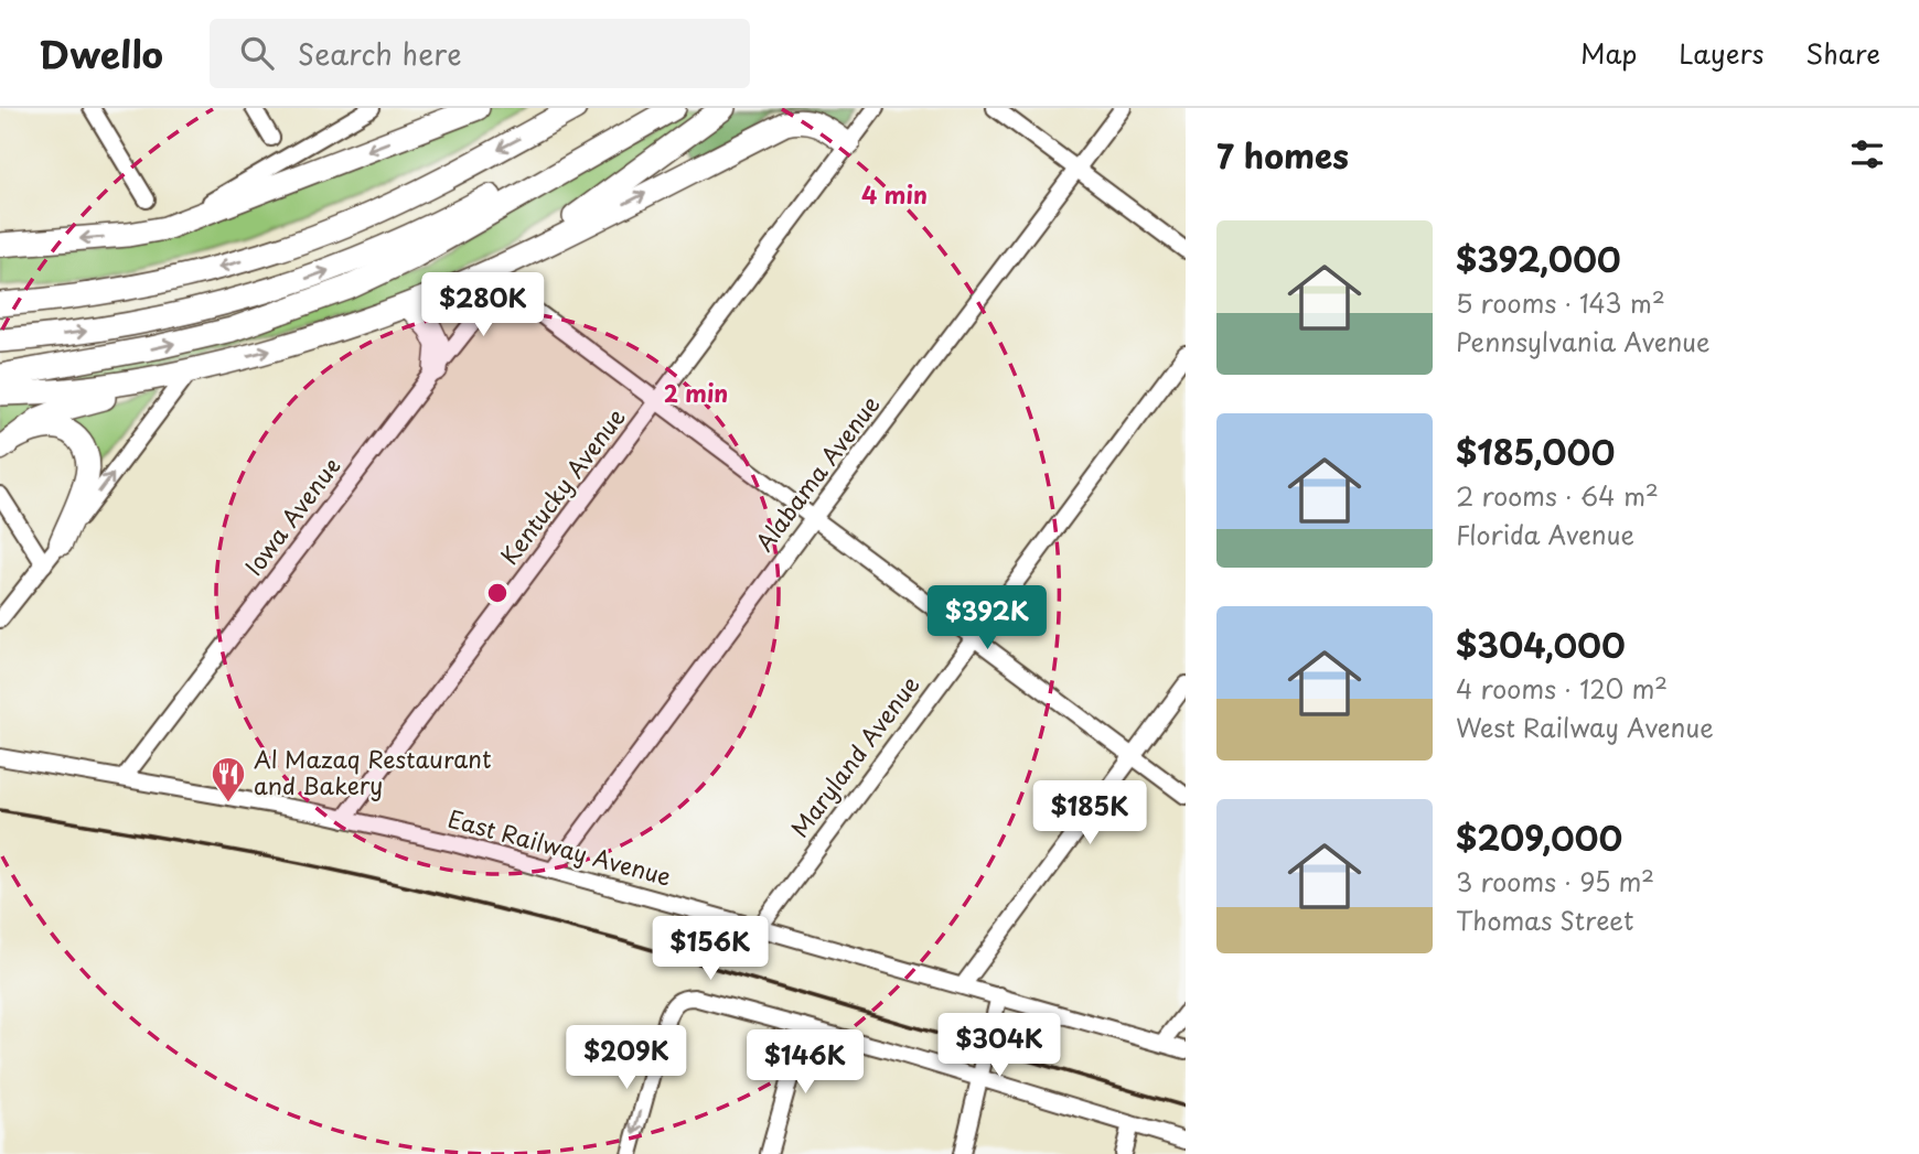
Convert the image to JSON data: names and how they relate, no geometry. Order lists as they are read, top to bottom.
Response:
{
  "streets": {
    "street": [
      "Alabama Avenue",
      "Kentucky Avenue",
      "Iowa Avenue",
      "Maryland Avenue",
      "East Railway Avenue"
    ]
  },
  "crossings": [
    ["Alabama Avenue", "East Railway Avenue"],
    ["Kentucky Avenue", "East Railway Avenue"],
    ["Iowa Avenue", "East Railway Avenue"],
    ["Maryland Avenue", "East Railway Avenue"]
  ],
  "places": {
    "restaurant": ["Al Mazaq Restaurant and Bakery"]
  },
  "page": {
    "header": "Dwello",
    "search": "Search here",
    "nav": ["Map", "Layers", "Share"],
    "heading": "7 homes",
    "list": [
      {
        "name": "$392,000",
        "note": "5 rooms · 143 m² · Pennsylvania Avenue"
      },
      {
        "name": "$185,000",
        "note": "2 rooms · 64 m² · Florida Avenue"
      },
      {
        "name": "$304,000",
        "note": "4 rooms · 120 m² · West Railway Avenue"
      },
      {
        "name": "$209,000",
        "note": "3 rooms · 95 m² · Thomas Street"
      }
    ],
    "price": [
      "$280K",
      "$392K",
      "$185K",
      "$156K",
      "$304K",
      "$209K",
      "$146K"
    ]
  },
  "rings": ["4 min", "2 min"]
}
